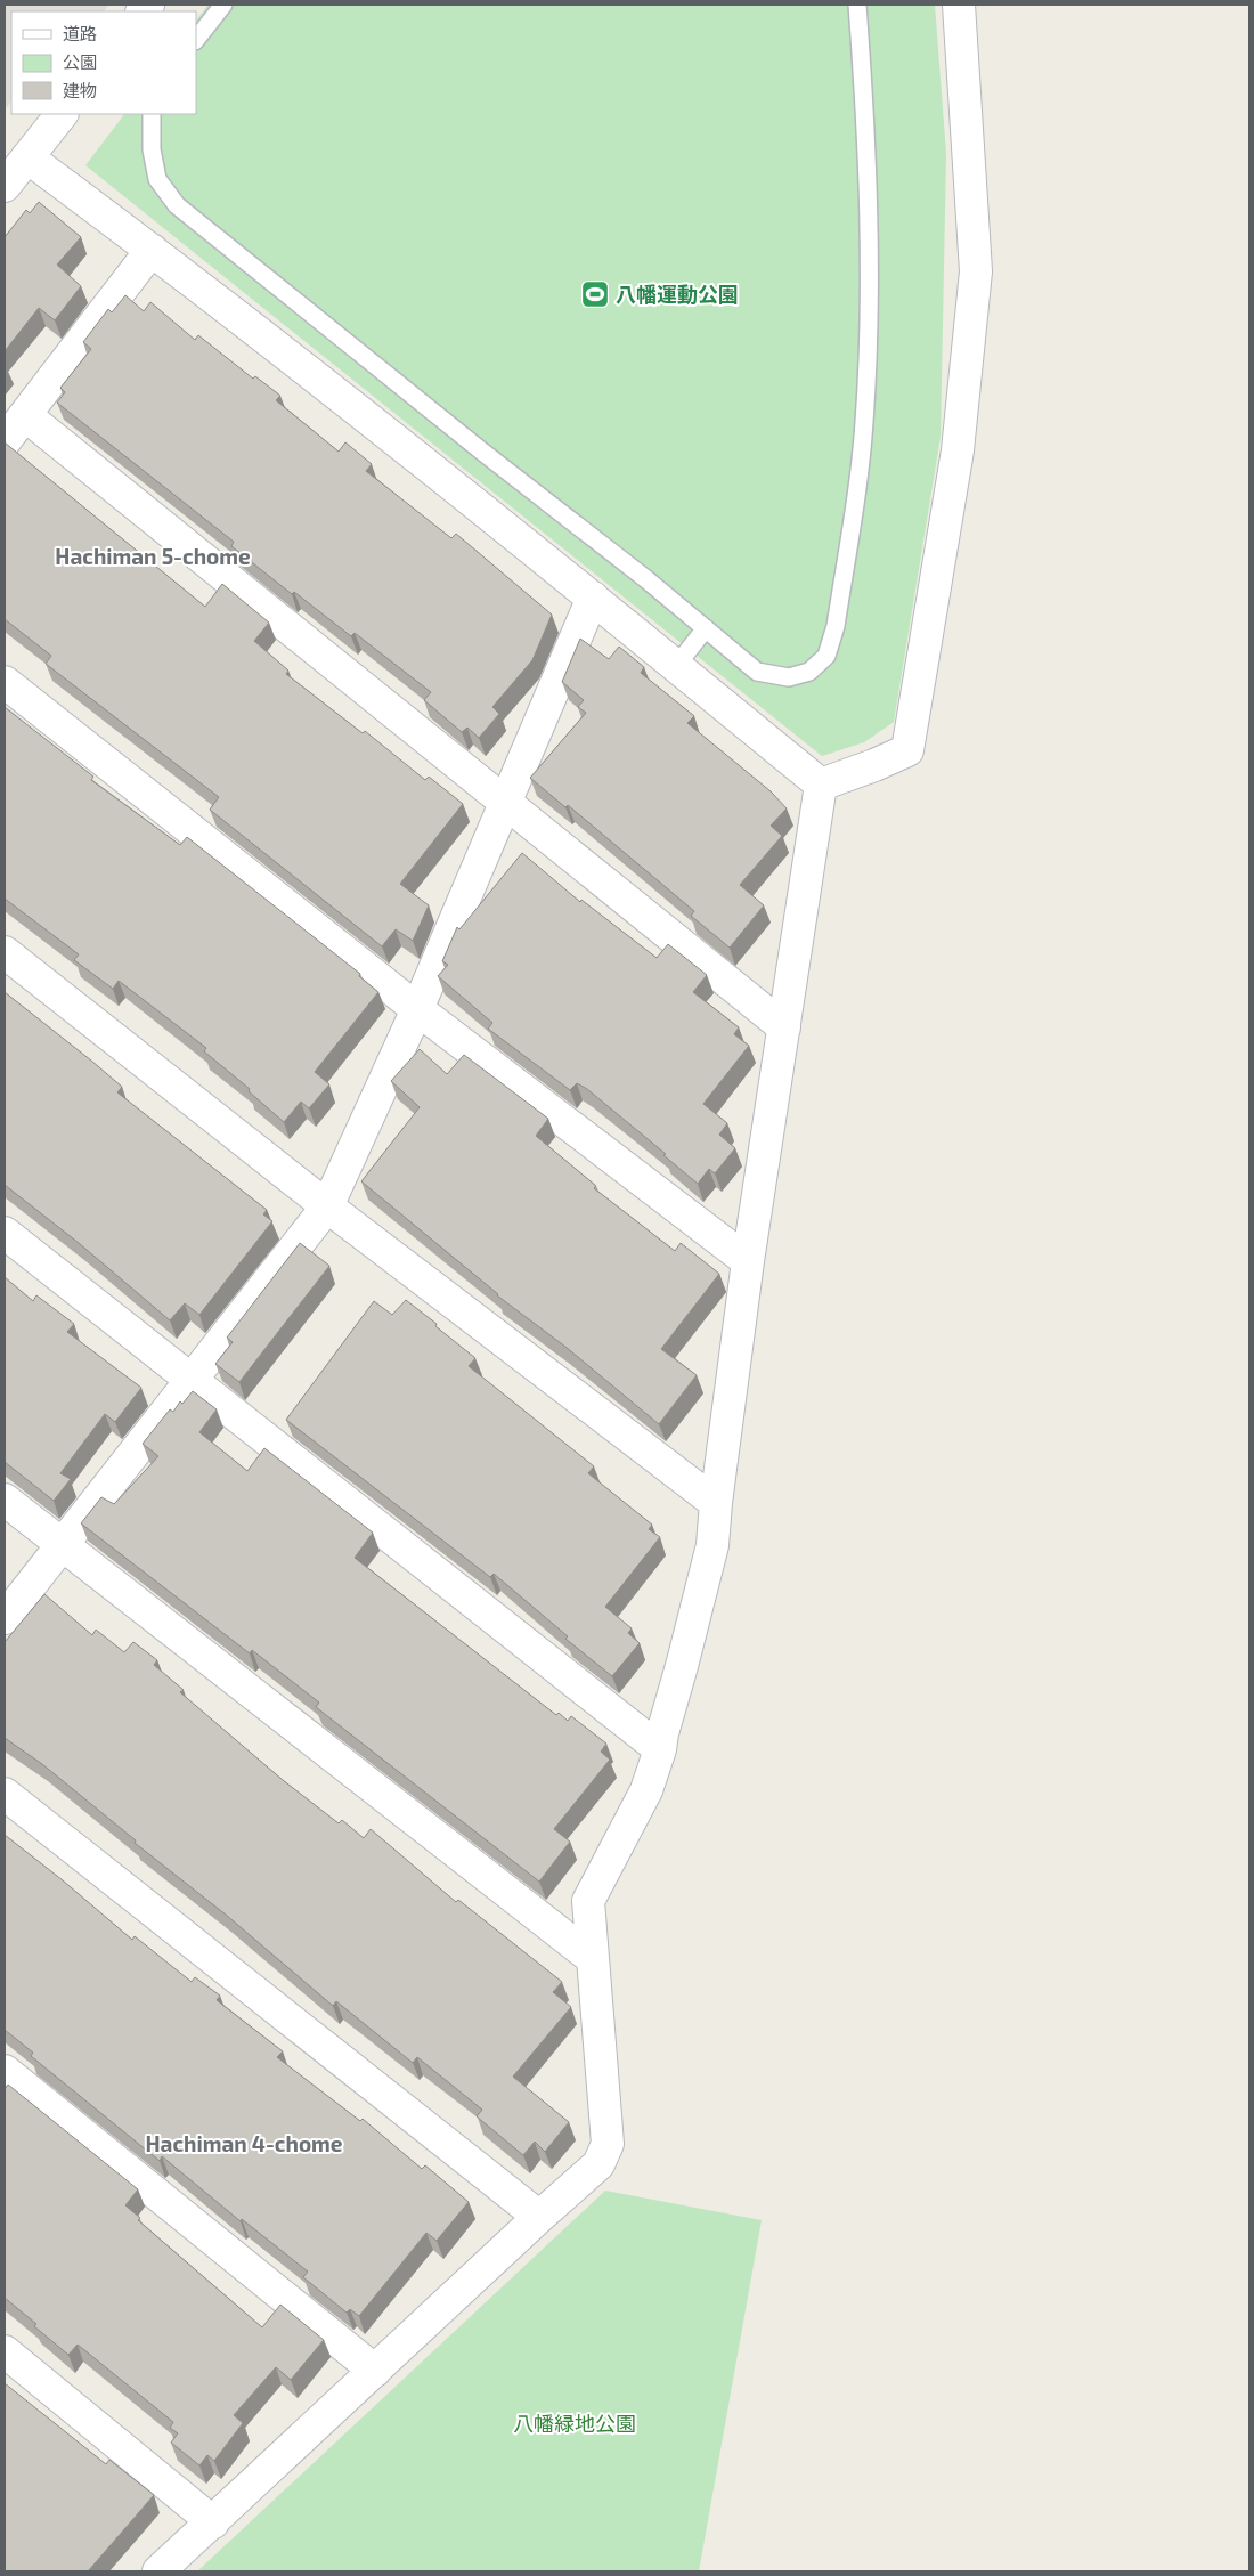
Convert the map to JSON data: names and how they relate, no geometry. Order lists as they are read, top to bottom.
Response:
{
  "districts": ["Hachiman 5-chome", "Hachiman 4-chome"],
  "parks": ["八幡緑地公園"],
  "places": {
    "sports": ["八幡運動公園"]
  },
  "legend": ["道路", "公園", "建物"]
}
